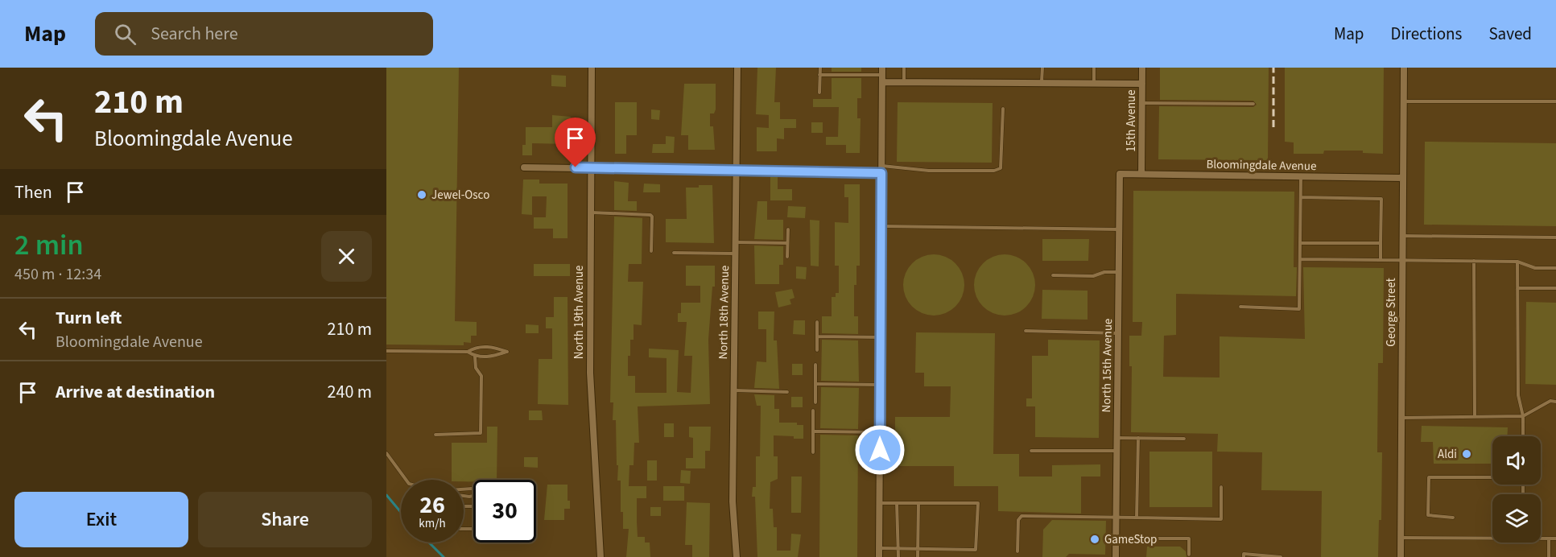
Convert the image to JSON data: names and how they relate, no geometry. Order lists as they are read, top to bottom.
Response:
{
  "streets": {
    "street": [
      "15th Avenue",
      "Bloomingdale Avenue",
      "North 19th Avenue",
      "North 18th Avenue",
      "George Street",
      "North 15th Avenue"
    ]
  },
  "crossings": [
    ["15th Avenue", "Bloomingdale Avenue"],
    ["Bloomingdale Avenue", "George Street"],
    ["Bloomingdale Avenue", "North 15th Avenue"]
  ],
  "places": ["Jewel-Osco", "Aldi", "GameStop"],
  "page": {
    "header": "Map",
    "search": "Search here",
    "nav": ["Map", "Directions", "Saved"],
    "turn": ["210 m", "Bloomingdale Avenue"],
    "then": "Then",
    "heading": ["2 min", "450 m · 12:34"],
    "list": [
      {
        "name": "Turn left",
        "note": "Bloomingdale Avenue",
        "value": "210 m"
      },
      {
        "name": "Arrive at destination",
        "value": "240 m"
      }
    ],
    "speed": "26 km/h",
    "limit": "30",
    "buttons": ["Exit", "Share"]
  }
}
